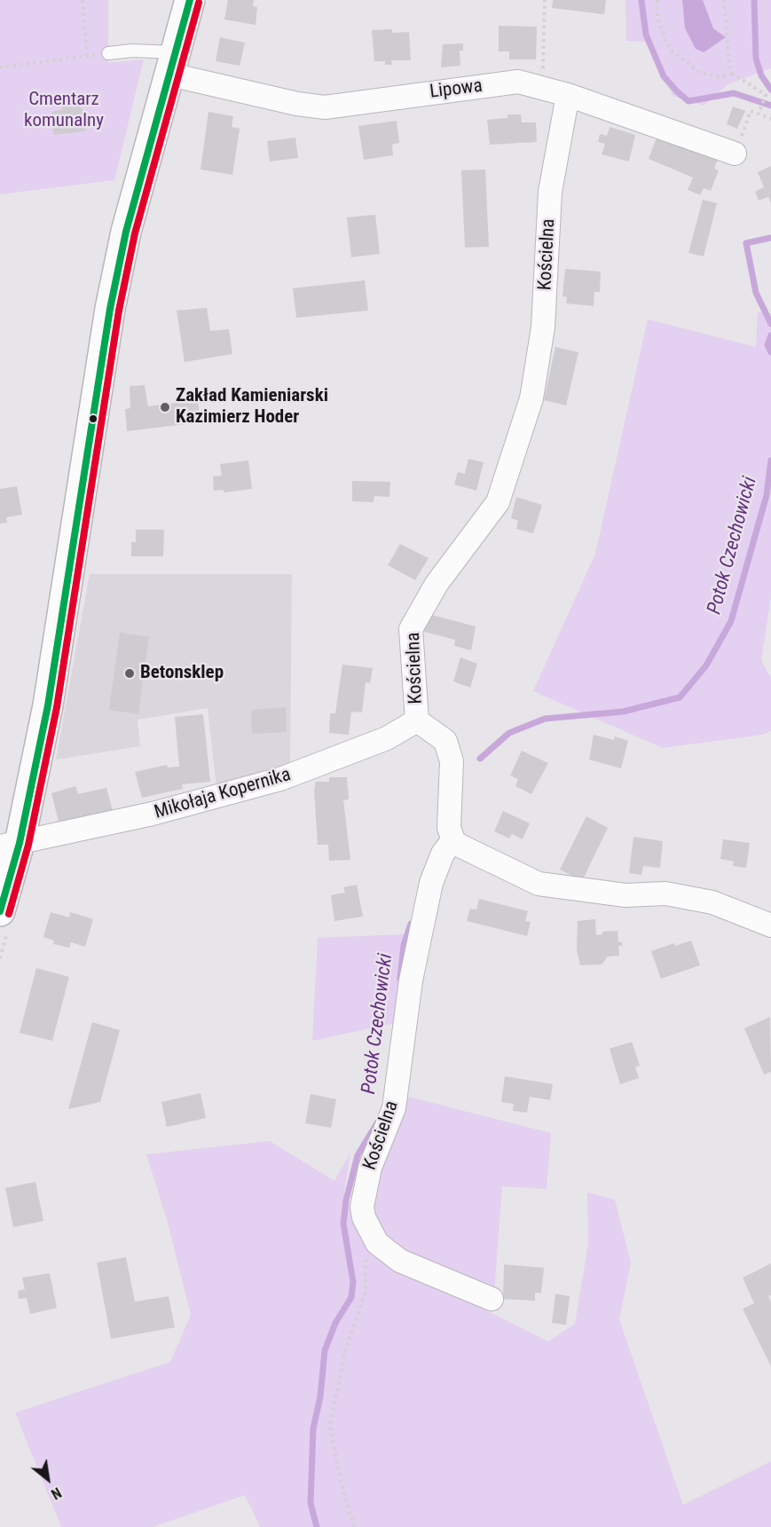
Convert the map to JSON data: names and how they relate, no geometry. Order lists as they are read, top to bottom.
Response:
{
  "streets": {
    "street": ["Lipowa", "Kościelna", "Mikołaja Kopernika"]
  },
  "crossings": [
    ["Lipowa", "Kościelna"],
    ["Kościelna", "Mikołaja Kopernika"]
  ],
  "water": ["Potok Czechowicki"],
  "parks": ["Cmentarz komunalny"],
  "places": ["Zakład Kamieniarski Kazimierz Hoder", "Betonsklep"],
  "north": "bottom right"
}
